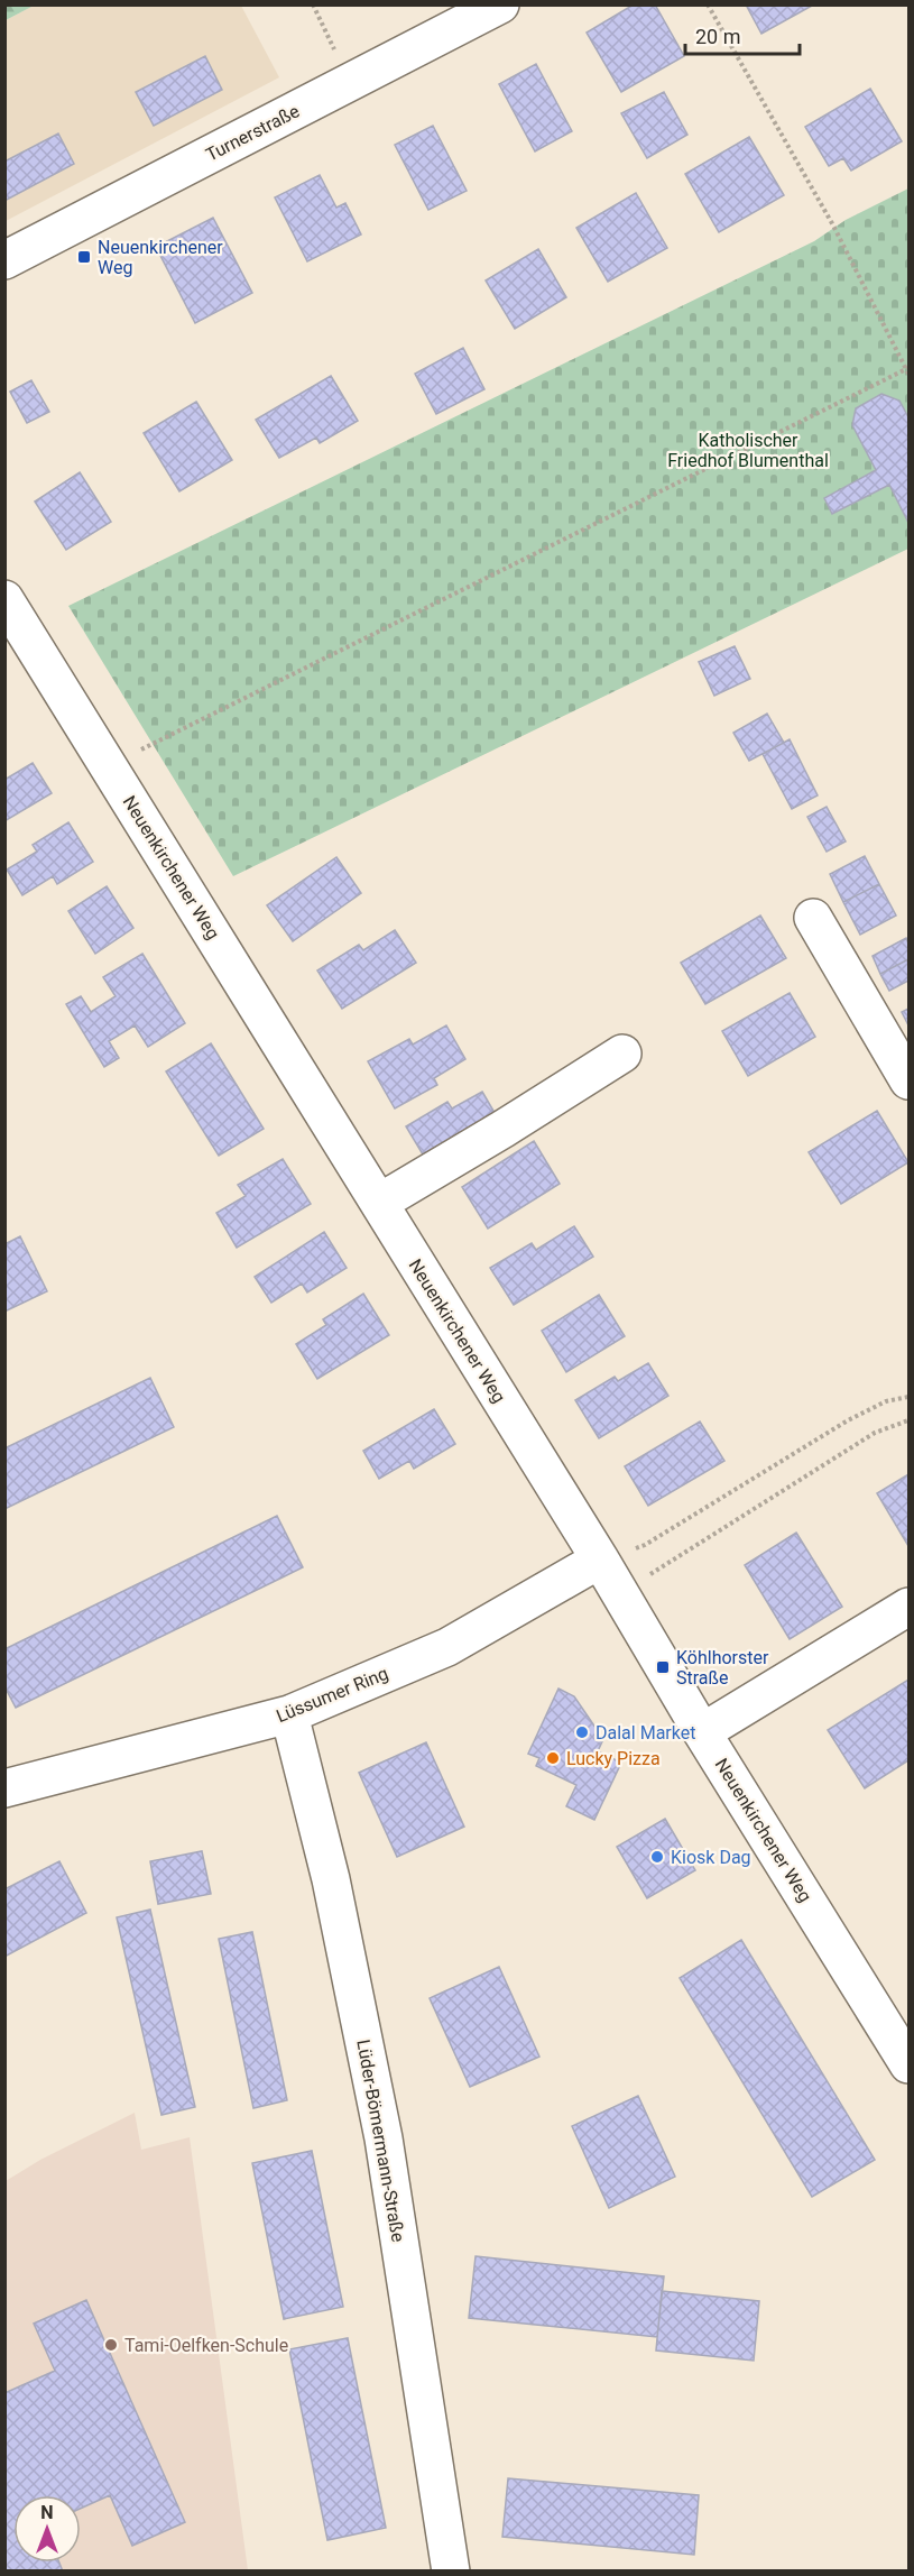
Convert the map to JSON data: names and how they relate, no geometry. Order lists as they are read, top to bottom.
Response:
{
  "streets": {
    "street": [
      "Turnerstraße",
      "Neuenkirchener Weg",
      "Lüssumer Ring",
      "Lüder-Bömermann-Straße"
    ]
  },
  "crossings": [
    ["Neuenkirchener Weg", "Lüssumer Ring"],
    ["Lüssumer Ring", "Lüder-Bömermann-Straße"]
  ],
  "parks": ["Katholischer Friedhof Blumenthal"],
  "places": {
    "transit": ["Neuenkirchener Weg", "Köhlhorster Straße"],
    "other": [
      "Dalal Market",
      "Lucky Pizza",
      "Kiosk Dag",
      "Tami-Oelfken-Schule"
    ]
  },
  "scale_bar": "20 m",
  "north": "top"
}
